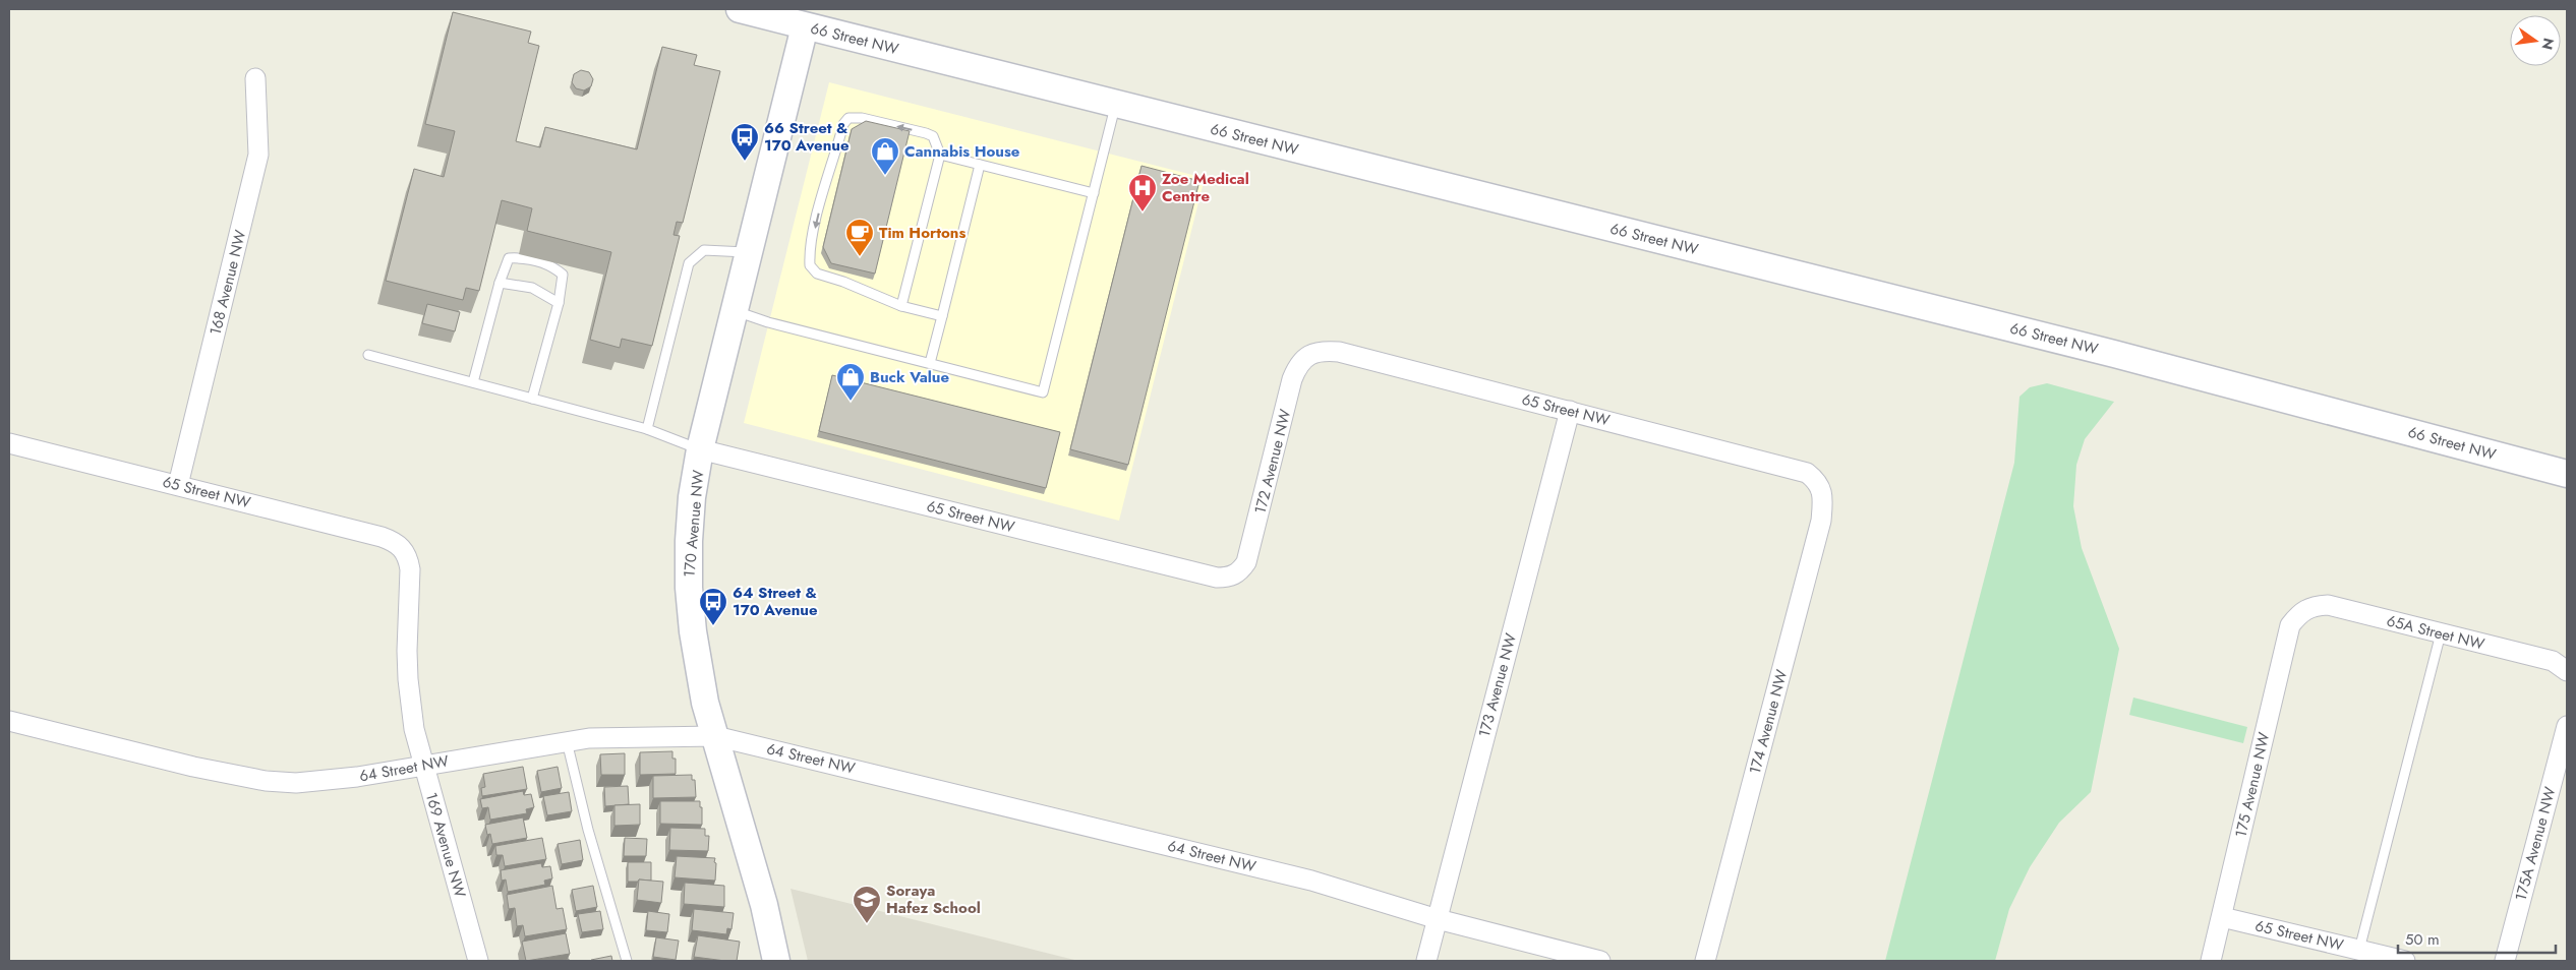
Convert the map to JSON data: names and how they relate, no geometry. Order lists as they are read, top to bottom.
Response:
{
  "streets": {
    "main road": ["66 Street NW", "170 Avenue NW"],
    "street": [
      "168 Avenue NW",
      "65 Street NW",
      "172 Avenue NW",
      "65A Street NW",
      "173 Avenue NW",
      "174 Avenue NW",
      "64 Street NW",
      "175 Avenue NW",
      "175A Avenue NW",
      "169 Avenue NW"
    ]
  },
  "crossings": [
    ["66 Street NW", "170 Avenue NW"],
    ["168 Avenue NW", "65 Street NW"],
    ["65 Street NW", "172 Avenue NW"],
    ["65 Street NW", "170 Avenue NW"],
    ["65 Street NW", "173 Avenue NW"],
    ["65 Street NW", "174 Avenue NW"],
    ["65 Street NW", "175 Avenue NW"],
    ["65 Street NW", "169 Avenue NW"],
    ["170 Avenue NW", "64 Street NW"],
    ["65A Street NW", "175 Avenue NW"],
    ["173 Avenue NW", "64 Street NW"],
    ["64 Street NW", "169 Avenue NW"]
  ],
  "places": {
    "bus stop": ["66 Street & 170 Avenue", "64 Street & 170 Avenue"],
    "shop": ["Cannabis House", "Buck Value"],
    "hospital": ["Zoe Medical Centre"],
    "cafe": ["Tim Hortons"],
    "school or university": ["Soraya Hafez School"]
  },
  "scale_bar": "50 m",
  "north": "right"
}
